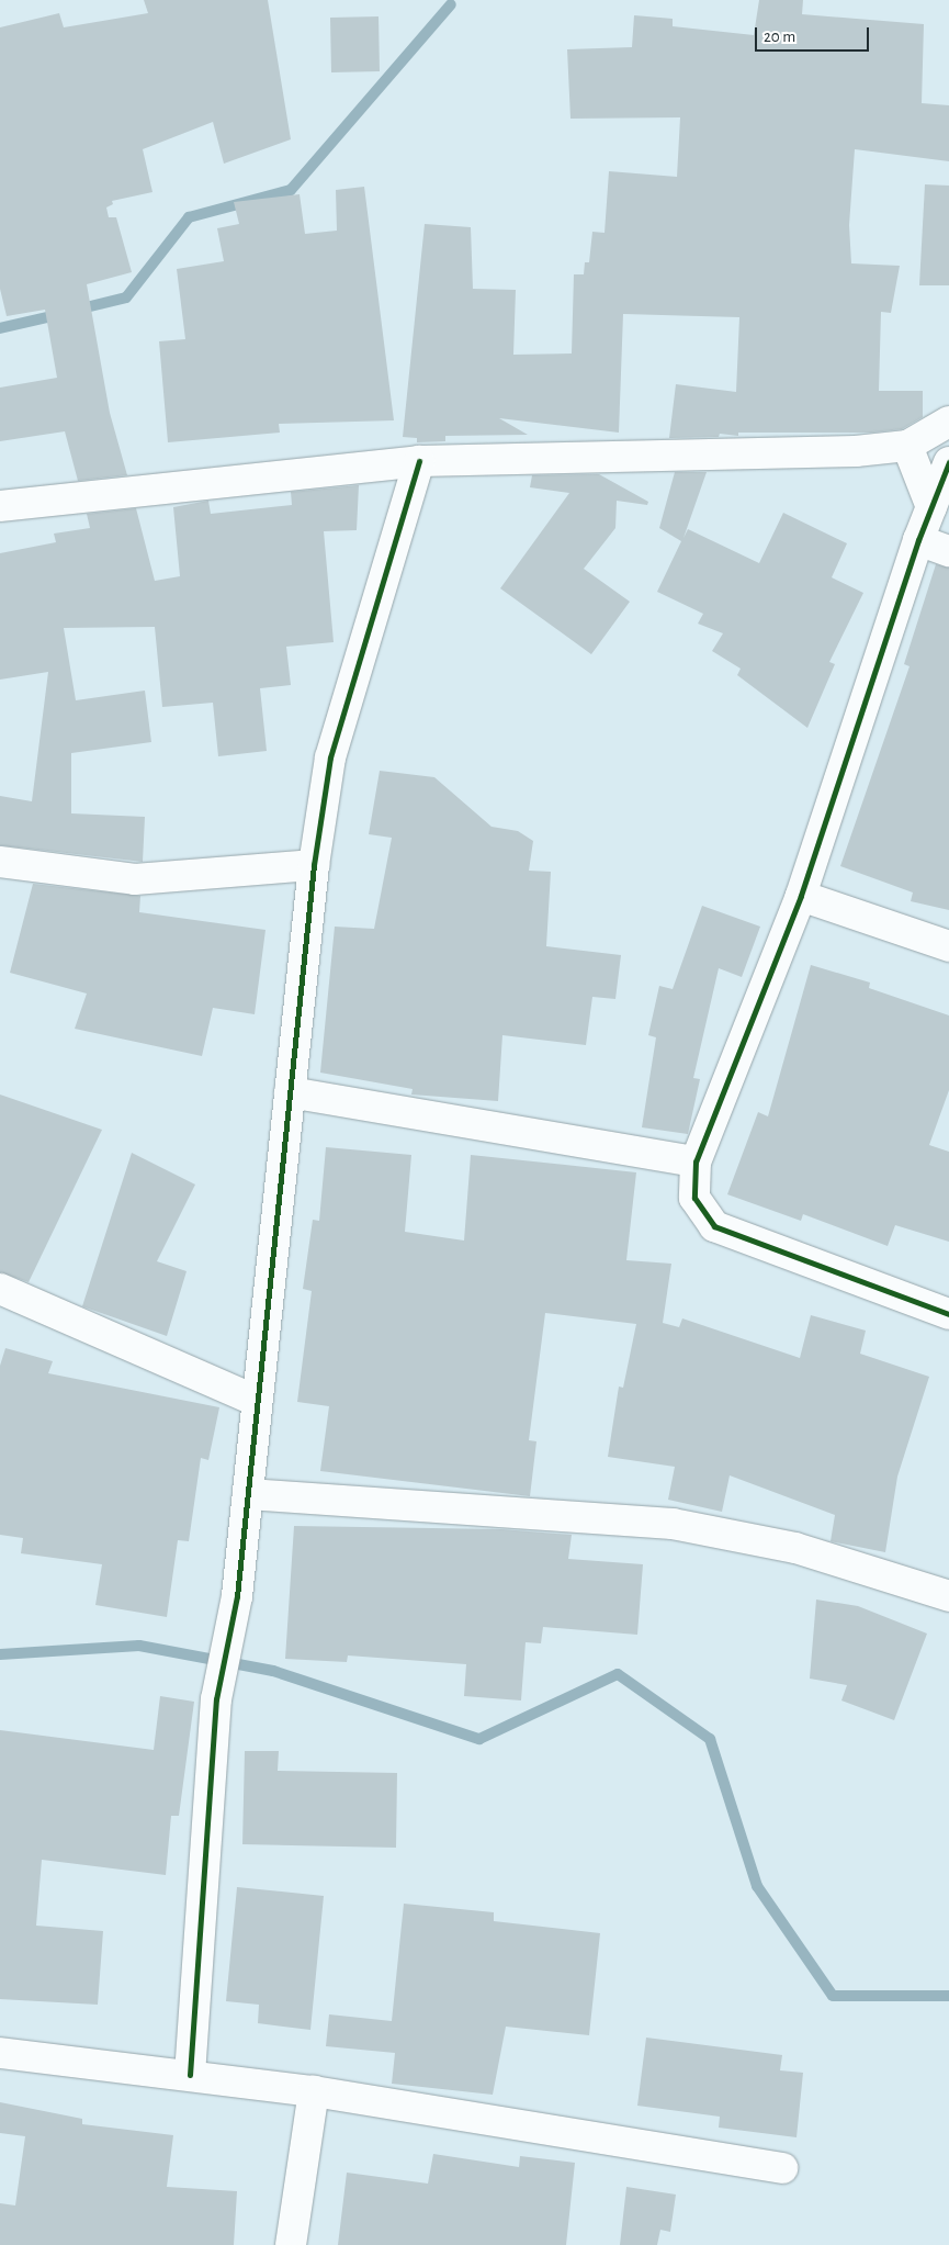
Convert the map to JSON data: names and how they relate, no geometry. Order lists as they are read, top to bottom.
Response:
{
  "scale_bar": "20 m"
}
